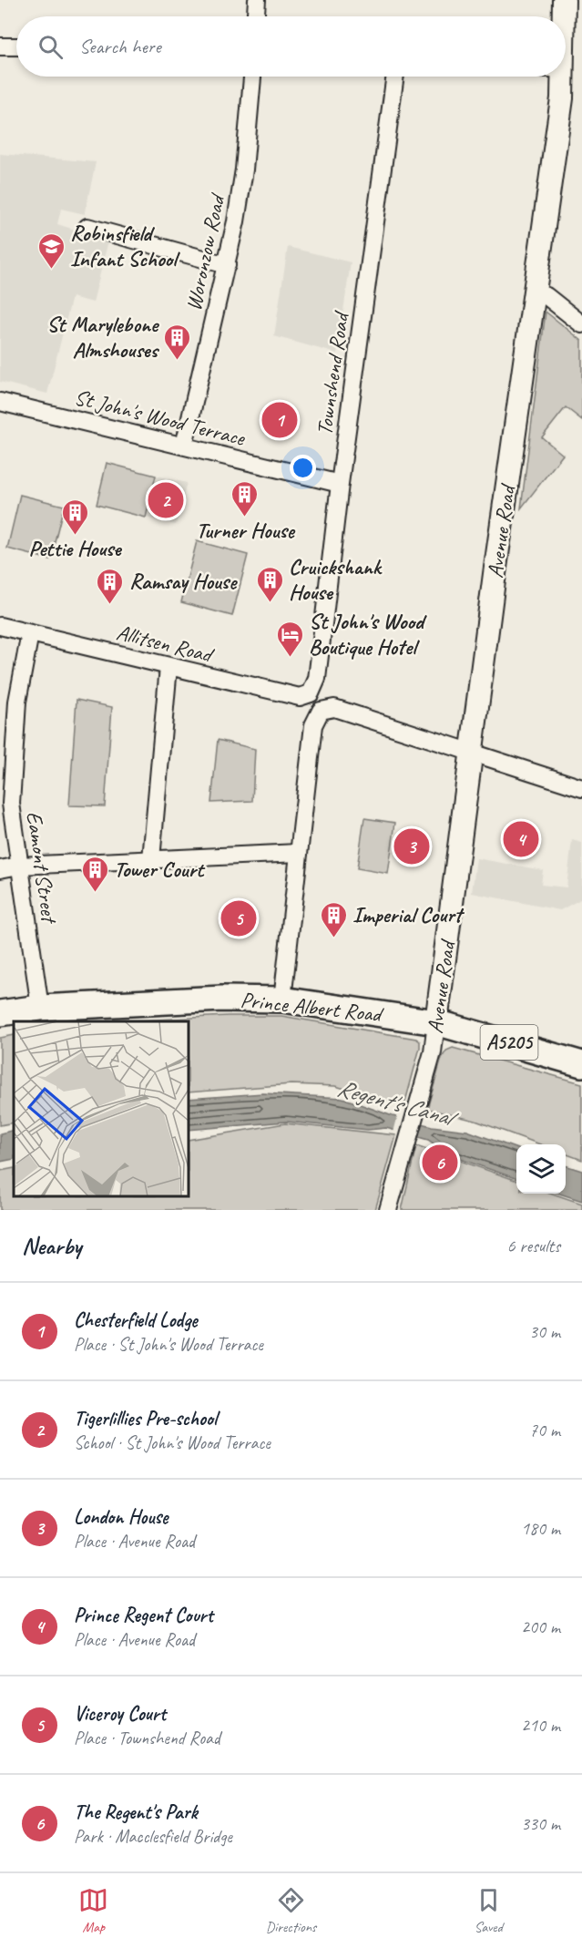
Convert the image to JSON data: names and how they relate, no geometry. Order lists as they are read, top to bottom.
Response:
{
  "streets": {
    "main road": ["Avenue Road", "Prince Albert Road", "A5205"],
    "street": [
      "Woronzow Road",
      "Townshend Road",
      "St John's Wood Terrace",
      "Allitsen Road",
      "Eamont Street"
    ]
  },
  "crossings": [
    ["Woronzow Road", "St John's Wood Terrace"],
    ["Townshend Road", "St John's Wood Terrace"],
    ["Townshend Road", "Allitsen Road"],
    ["Avenue Road", "Prince Albert Road"],
    ["Allitsen Road", "Eamont Street"],
    ["Eamont Street", "Prince Albert Road"]
  ],
  "water": ["Regent's Canal"],
  "places": {
    "school or university": ["Robinsfield Infant School"],
    "building": [
      "St Marylebone Almshouses",
      "Turner House",
      "Pettie House",
      "Cruickshank House",
      "Ramsay House",
      "Tower Court",
      "Imperial Court"
    ],
    "hotel": ["St John's Wood Boutique Hotel"]
  },
  "page": {
    "search": "Search here",
    "pins": [
      "1",
      "2",
      "4",
      "3",
      "5",
      "6"
    ],
    "heading": ["Nearby", "6 results"],
    "list": [
      {
        "mark": "1",
        "name": "Chesterfield Lodge",
        "note": "Place · St John's Wood Terrace",
        "value": "30 m"
      },
      {
        "mark": "2",
        "name": "Tigerlillies Pre-school",
        "note": "School · St John's Wood Terrace",
        "value": "70 m"
      },
      {
        "mark": "3",
        "name": "London House",
        "note": "Place · Avenue Road",
        "value": "180 m"
      },
      {
        "mark": "4",
        "name": "Prince Regent Court",
        "note": "Place · Avenue Road",
        "value": "200 m"
      },
      {
        "mark": "5",
        "name": "Viceroy Court",
        "note": "Place · Townshend Road",
        "value": "210 m"
      },
      {
        "mark": "6",
        "name": "The Regent's Park",
        "note": "Park · Macclesfield Bridge",
        "value": "330 m"
      }
    ],
    "nav": ["Map", "Directions", "Saved"]
  }
}
